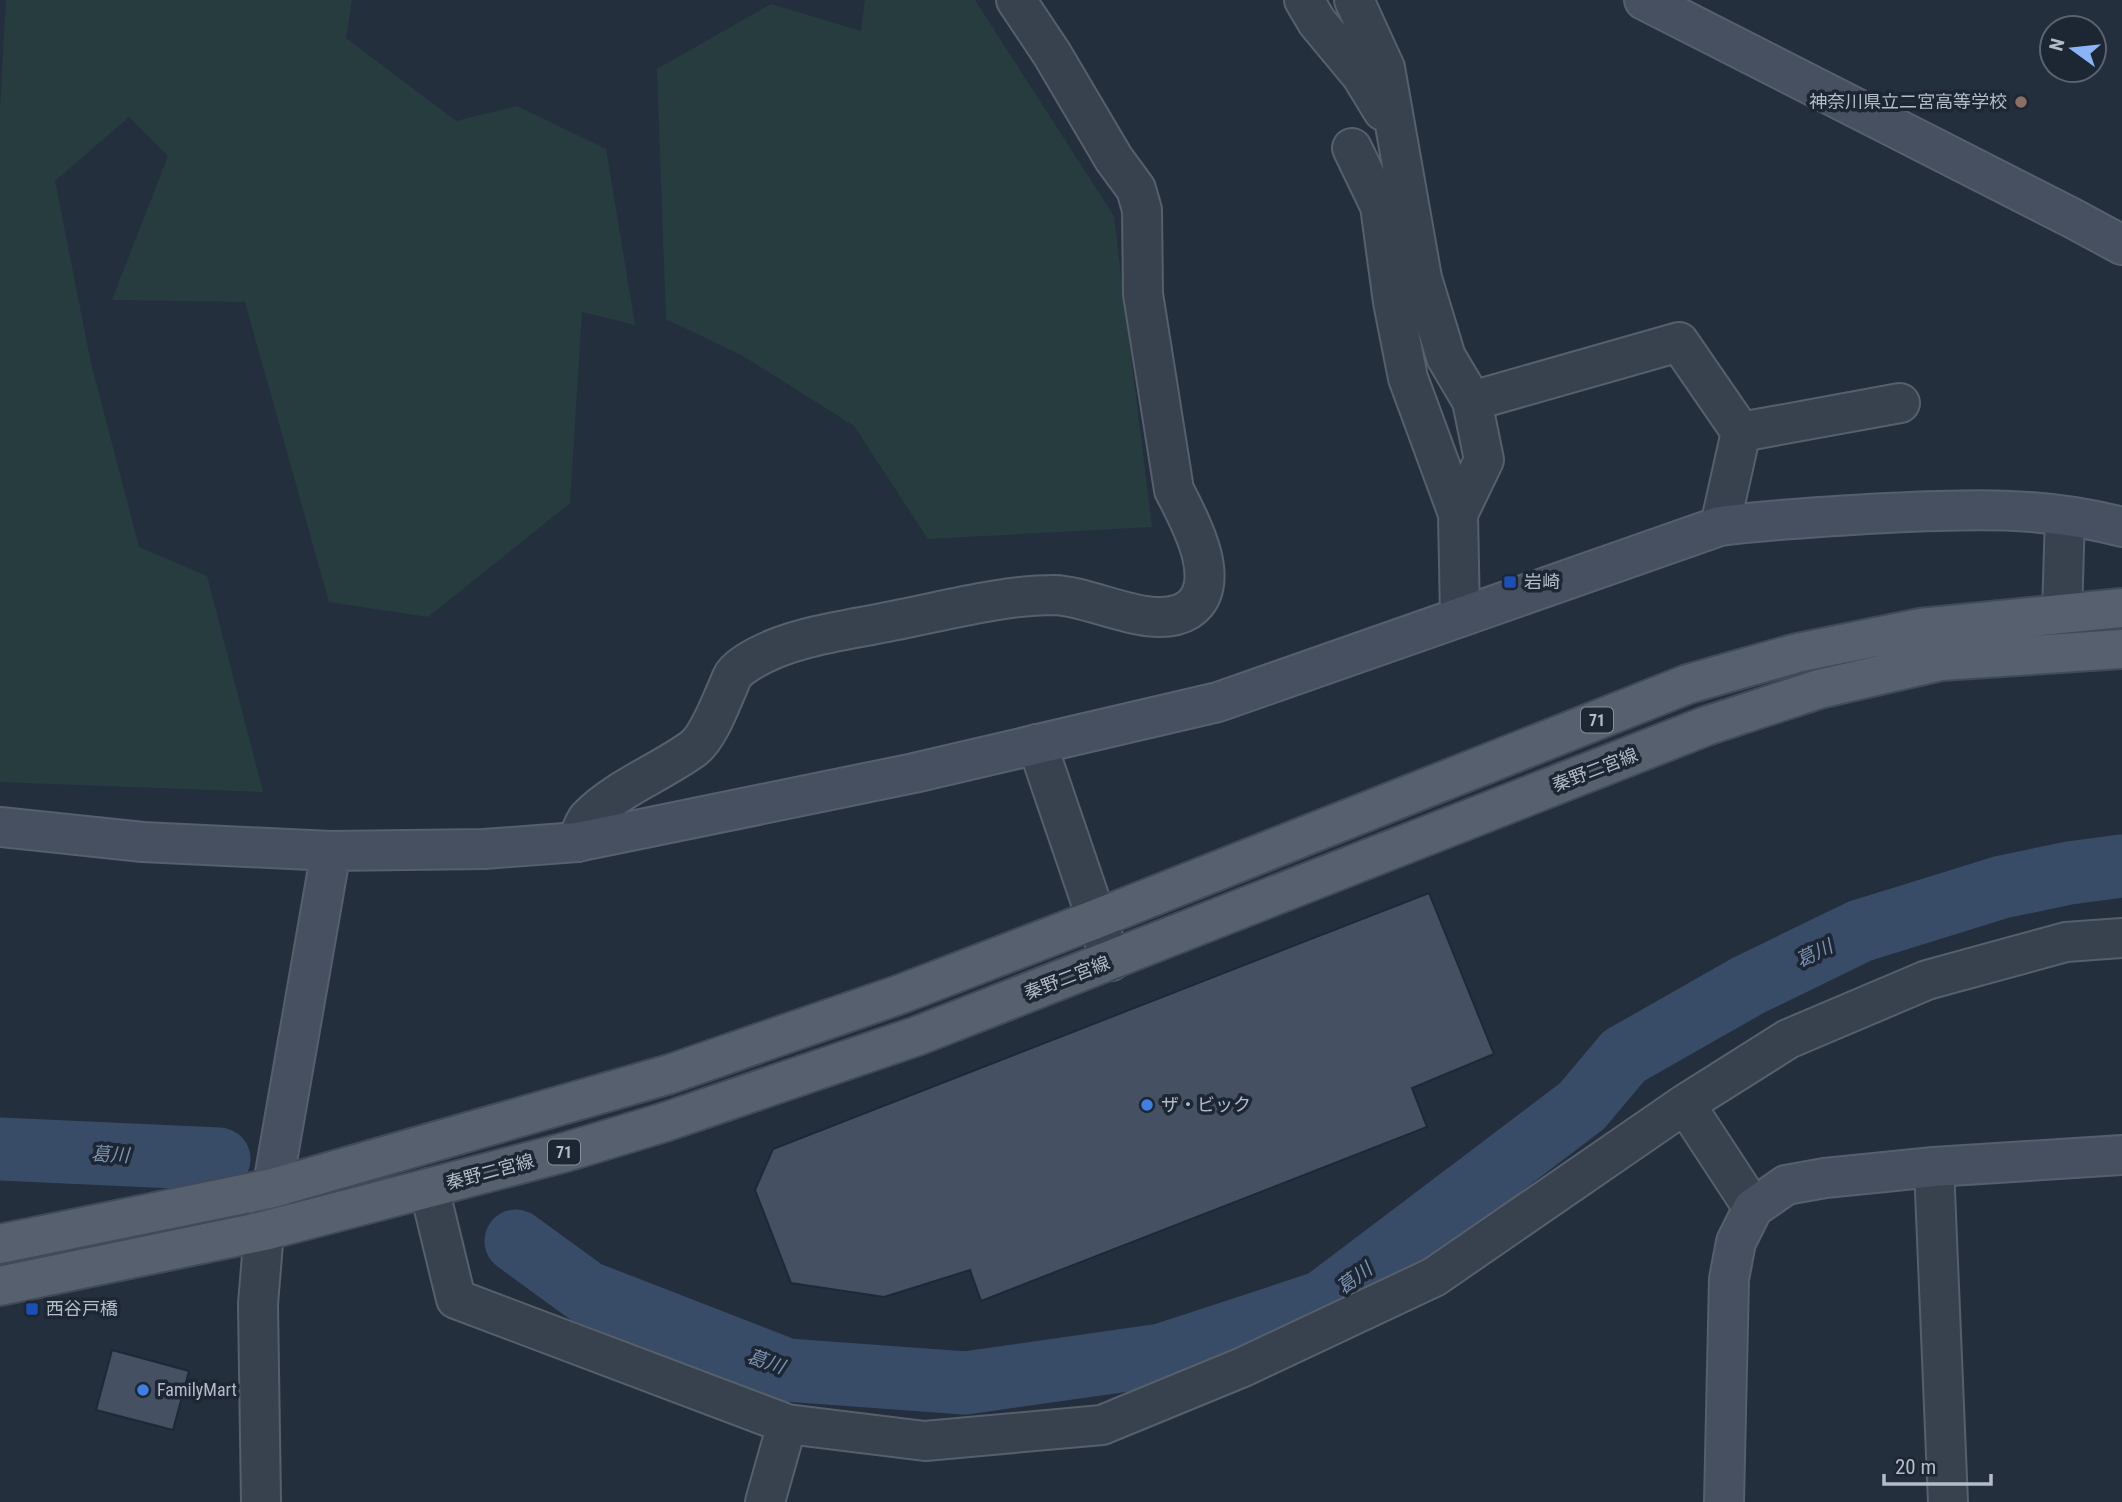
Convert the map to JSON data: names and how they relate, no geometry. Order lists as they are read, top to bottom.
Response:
{
  "streets": {
    "main road": ["71", "秦野二宮線"]
  },
  "water": ["葛川"],
  "places": {
    "other": ["神奈川県立二宮高等学校", "ザ・ビック", "FamilyMart"],
    "transit": ["岩崎", "西谷戸橋"]
  },
  "scale_bar": "20 m",
  "north": "left"
}
